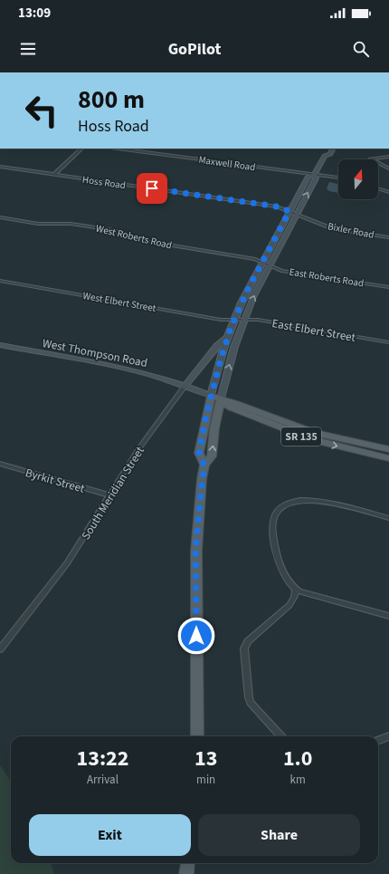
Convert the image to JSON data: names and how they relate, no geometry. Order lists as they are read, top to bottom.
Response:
{
  "streets": {
    "main road": ["West Thompson Road", "SR 135", "South Meridian Street"],
    "street": [
      "Maxwell Road",
      "Hoss Road",
      "Bixler Road",
      "West Roberts Road",
      "East Roberts Road",
      "West Elbert Street",
      "East Elbert Street",
      "Byrkit Street"
    ]
  },
  "crossings": [
    ["Maxwell Road", "South Meridian Street"],
    ["Hoss Road", "Bixler Road"],
    ["Hoss Road", "South Meridian Street"],
    ["Bixler Road", "South Meridian Street"],
    ["West Roberts Road", "East Roberts Road"],
    ["West Roberts Road", "South Meridian Street"],
    ["East Roberts Road", "South Meridian Street"],
    ["West Elbert Street", "East Elbert Street"],
    ["West Elbert Street", "South Meridian Street"],
    ["East Elbert Street", "South Meridian Street"],
    ["West Thompson Road", "SR 135"],
    ["West Thompson Road", "South Meridian Street"],
    ["SR 135", "South Meridian Street"],
    ["Byrkit Street", "South Meridian Street"]
  ],
  "north": "top",
  "page": {
    "status": "13:09",
    "header": "GoPilot",
    "turn": ["800 m", "Hoss Road"],
    "eta": [
      "13:22",
      "Arrival",
      "13",
      "min",
      "1.0",
      "km"
    ],
    "buttons": ["Exit", "Share"]
  }
}
